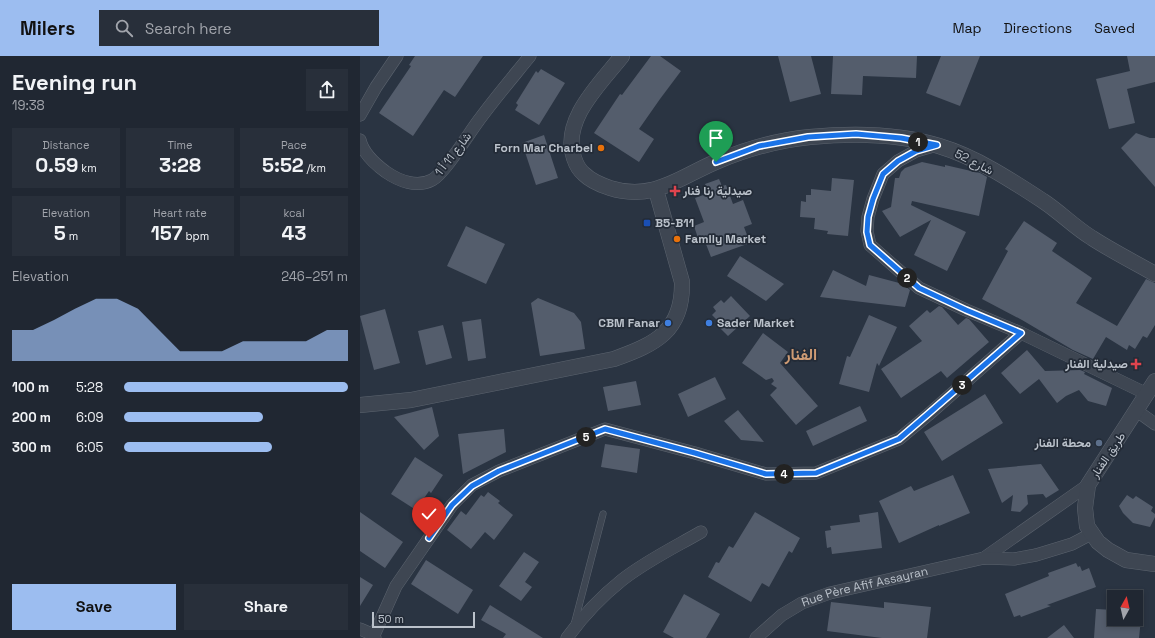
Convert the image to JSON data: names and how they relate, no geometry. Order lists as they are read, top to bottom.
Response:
{
  "streets": {
    "street": [
      "شارع 11 أ 1",
      "شارع 52",
      "طريق الفنار",
      "Rue Père Afif Assayran"
    ]
  },
  "crossings": [
    ["طريق الفنار", "Rue Père Afif Assayran"]
  ],
  "districts": ["الفنار"],
  "places": {
    "other": [
      "Forn Mar Charbel",
      "Family Market",
      "CBM Fanar",
      "Sader Market",
      "محطة الفنار"
    ],
    "health": ["صيدلية رنا فنار", "صيدلية الفنار"],
    "transit": ["B5-B11"]
  },
  "scale_bar": "50 m",
  "north": "top",
  "page": {
    "header": "Milers",
    "search": "Search here",
    "nav": ["Map", "Directions", "Saved"],
    "heading": ["Evening run", "19:38"],
    "stats": [
      ["Distance", "0.59 km"],
      ["Time", "3:28"],
      ["Pace", "5:52 /km"],
      ["Elevation", "5 m"],
      ["Heart rate", "157 bpm"],
      ["kcal", "43"]
    ],
    "pins": [
      "1",
      "2",
      "3",
      "5",
      "4"
    ],
    "chart": ["Elevation", "246–251 m"],
    "list": [
      {
        "name": "100 m",
        "note": "5:28"
      },
      {
        "name": "200 m",
        "note": "6:09"
      },
      {
        "name": "300 m",
        "note": "6:05"
      }
    ],
    "buttons": ["Save", "Share"],
    "scale": "50 m"
  }
}
